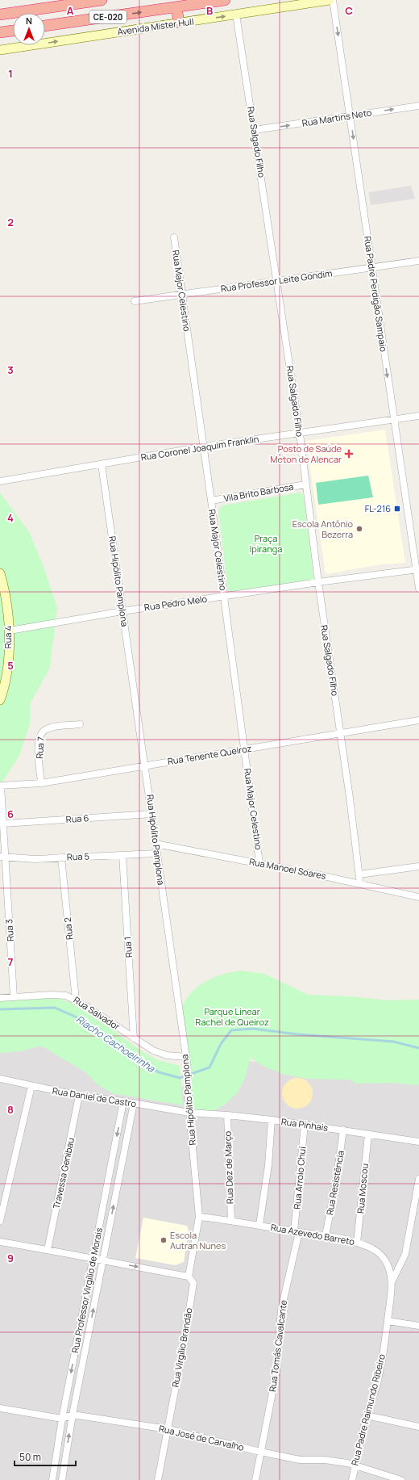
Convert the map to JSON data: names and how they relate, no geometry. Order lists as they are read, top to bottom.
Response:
{
  "streets": {
    "highway": ["CE-020", "Avenida Mister Hull"],
    "main road": ["Rua 4"],
    "street": [
      "Rua Martins Neto",
      "Rua Salgado Filho",
      "Rua Professor Leite Gondim",
      "Rua Major Celestino",
      "Rua Padre Perdigão Sampaio",
      "Rua Coronel Joaquim Franklin",
      "Vila Brito Barbosa",
      "Rua Hipólito Pamplona",
      "Rua Pedro Melo",
      "Rua 7",
      "Rua Tenente Queiroz",
      "Rua 6",
      "Rua 5",
      "Rua Manoel Soares",
      "Rua 2",
      "Rua 3",
      "Rua 1",
      "Rua Salvador",
      "Rua Daniel de Castro",
      "Rua Pinhais",
      "Rua Dez de Março",
      "Travessa Genibau",
      "Rua Arroio Chuí",
      "Rua Resistência",
      "Rua Moscou",
      "Rua Azevedo Barreto",
      "Rua Professor Virgílio de Morais",
      "Rua Tomás Cavalcante",
      "Rua Virgílio Brandão",
      "Rua Padre Raimundo Ribeiro",
      "Rua José de Carvalho"
    ]
  },
  "crossings": [
    ["Avenida Mister Hull", "Rua Salgado Filho"],
    ["Rua Martins Neto", "Rua Salgado Filho"],
    ["Rua Martins Neto", "Rua Padre Perdigão Sampaio"],
    ["Rua Salgado Filho", "Rua Professor Leite Gondim"],
    ["Rua Salgado Filho", "Rua Coronel Joaquim Franklin"],
    ["Rua Salgado Filho", "Vila Brito Barbosa"],
    ["Rua Salgado Filho", "Rua Pedro Melo"],
    ["Rua Salgado Filho", "Rua Tenente Queiroz"],
    ["Rua Salgado Filho", "Rua Manoel Soares"],
    ["Rua Professor Leite Gondim", "Rua Major Celestino"],
    ["Rua Professor Leite Gondim", "Rua Padre Perdigão Sampaio"],
    ["Rua Major Celestino", "Rua Coronel Joaquim Franklin"],
    ["Rua Major Celestino", "Vila Brito Barbosa"],
    ["Rua Major Celestino", "Rua Pedro Melo"],
    ["Rua Major Celestino", "Rua Tenente Queiroz"],
    ["Rua Major Celestino", "Rua Manoel Soares"],
    ["Rua Padre Perdigão Sampaio", "Rua Coronel Joaquim Franklin"],
    ["Rua Padre Perdigão Sampaio", "Rua Pedro Melo"],
    ["Rua Coronel Joaquim Franklin", "Rua Hipólito Pamplona"],
    ["Rua Hipólito Pamplona", "Rua Pedro Melo"],
    ["Rua Hipólito Pamplona", "Rua Tenente Queiroz"],
    ["Rua Hipólito Pamplona", "Rua 6"],
    ["Rua Hipólito Pamplona", "Rua 5"],
    ["Rua Hipólito Pamplona", "Rua Manoel Soares"],
    ["Rua Hipólito Pamplona", "Rua Salvador"],
    ["Rua Hipólito Pamplona", "Rua Daniel de Castro"],
    ["Rua Hipólito Pamplona", "Rua Pinhais"],
    ["Rua Hipólito Pamplona", "Rua Azevedo Barreto"],
    ["Rua Hipólito Pamplona", "Rua Virgílio Brandão"],
    ["Rua Pedro Melo", "Rua 4"],
    ["Rua 7", "Rua Tenente Queiroz"],
    ["Rua Tenente Queiroz", "Rua 3"],
    ["Rua 6", "Rua 3"],
    ["Rua 5", "Rua 2"],
    ["Rua 5", "Rua 3"],
    ["Rua 5", "Rua 1"],
    ["Rua 2", "Rua Salvador"],
    ["Rua 3", "Rua Salvador"],
    ["Rua 1", "Rua Salvador"],
    ["Rua Daniel de Castro", "Rua Pinhais"],
    ["Rua Daniel de Castro", "Travessa Genibau"],
    ["Rua Daniel de Castro", "Rua Professor Virgílio de Morais"],
    ["Rua Pinhais", "Rua Dez de Março"],
    ["Rua Pinhais", "Rua Arroio Chuí"],
    ["Rua Pinhais", "Rua Resistência"],
    ["Rua Pinhais", "Rua Moscou"],
    ["Rua Dez de Março", "Rua Azevedo Barreto"],
    ["Rua Arroio Chuí", "Rua Azevedo Barreto"],
    ["Rua Arroio Chuí", "Rua Tomás Cavalcante"],
    ["Rua Resistência", "Rua Azevedo Barreto"],
    ["Rua Moscou", "Rua Azevedo Barreto"],
    ["Rua Azevedo Barreto", "Rua Tomás Cavalcante"],
    ["Rua Azevedo Barreto", "Rua Virgílio Brandão"],
    ["Rua Azevedo Barreto", "Rua Padre Raimundo Ribeiro"],
    ["Rua Professor Virgílio de Morais", "Rua José de Carvalho"],
    ["Rua Tomás Cavalcante", "Rua José de Carvalho"],
    ["Rua Virgílio Brandão", "Rua José de Carvalho"],
    ["Rua Padre Raimundo Ribeiro", "Rua José de Carvalho"]
  ],
  "one_way": ["Rua Martins Neto", "Rua Padre Perdigão Sampaio"],
  "water": ["Riacho Cachoeirinha"],
  "parks": ["Praça Ipiranga", "Parque Linear Rachel de Queiroz"],
  "places": {
    "health": ["Posto de Saúde Meton de Alencar"],
    "transit": ["FL-216"],
    "other": ["Escola Antônio Bezerra", "Escola Autran Nunes"]
  },
  "scale_bar": "50 m",
  "north": "top",
  "grid": {
    "columns": ["A", "B", "C"],
    "rows": [
      "1",
      "2",
      "3",
      "4",
      "5",
      "6",
      "7",
      "8",
      "9"
    ]
  }
}
